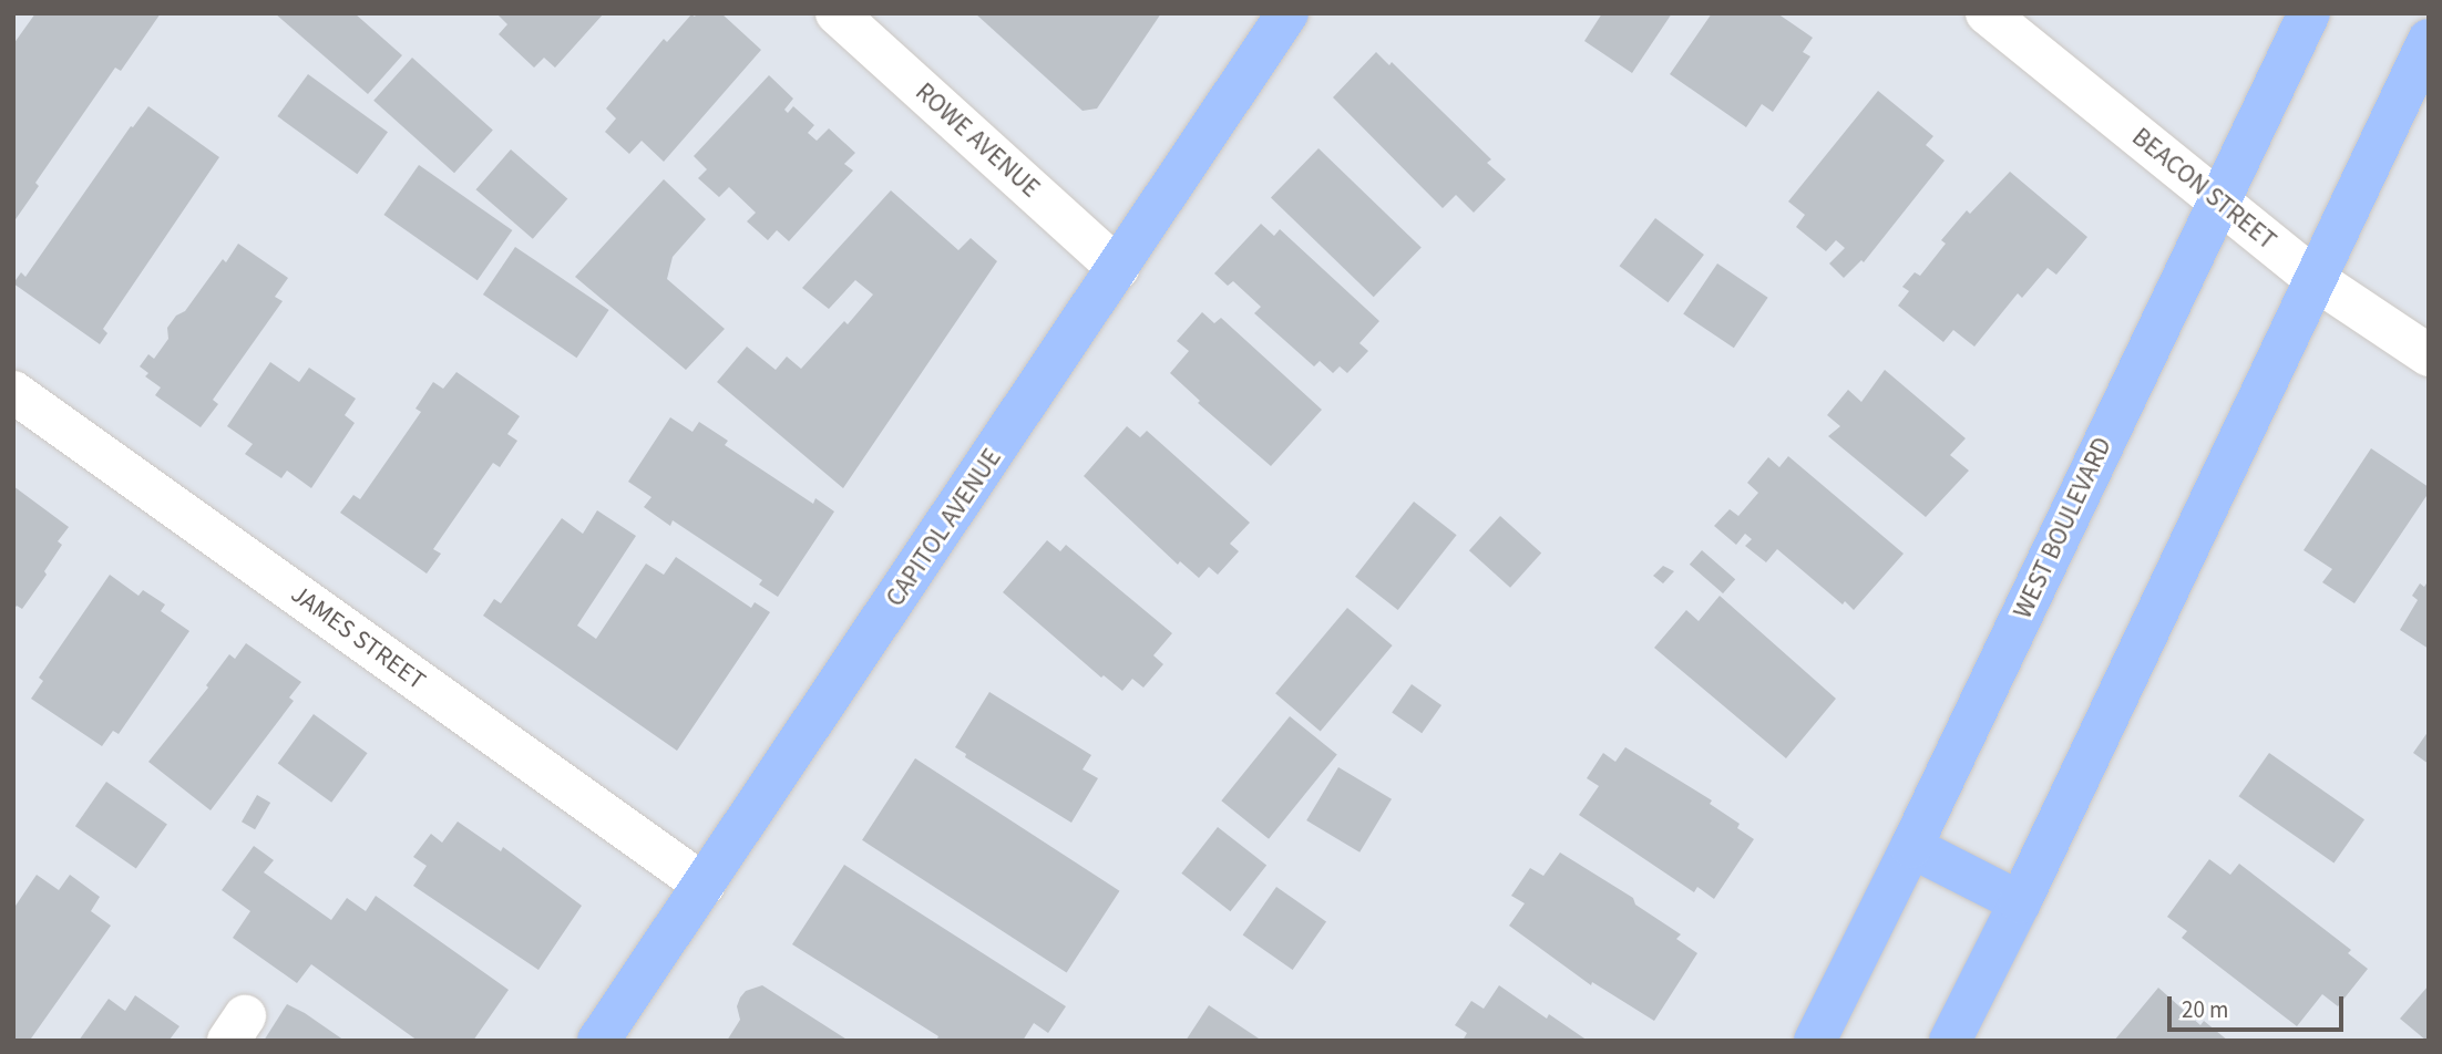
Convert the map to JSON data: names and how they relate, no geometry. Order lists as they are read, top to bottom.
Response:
{
  "streets": {
    "main road": ["CAPITOL AVENUE", "WEST BOULEVARD"],
    "street": ["ROWE AVENUE", "BEACON STREET", "JAMES STREET"]
  },
  "crossings": [
    ["ROWE AVENUE", "CAPITOL AVENUE"],
    ["BEACON STREET", "WEST BOULEVARD"],
    ["CAPITOL AVENUE", "JAMES STREET"]
  ],
  "scale_bar": "20 m"
}
